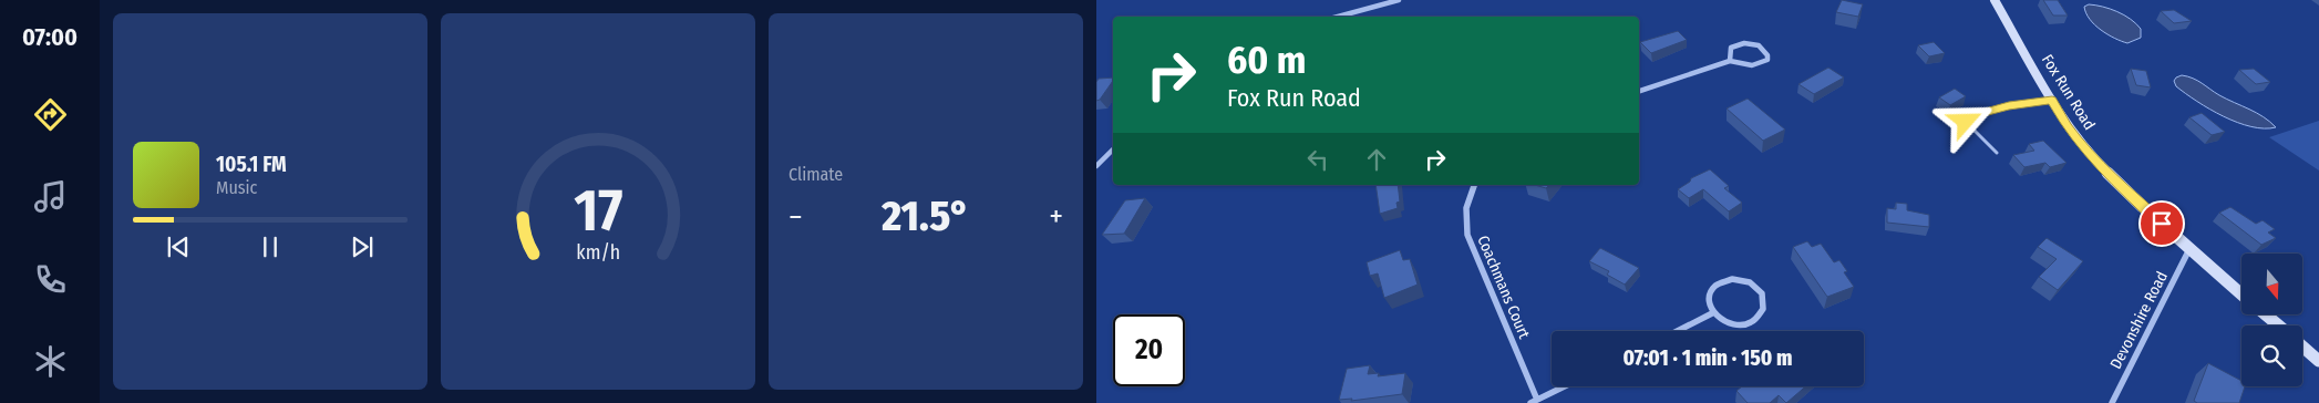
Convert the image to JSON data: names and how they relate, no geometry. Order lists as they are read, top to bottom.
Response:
{
  "streets": {
    "street": ["Fox Run Road", "Coachmans Court", "Devonshire Road"]
  },
  "crossings": [
    ["Fox Run Road", "Devonshire Road"]
  ],
  "north": "bottom",
  "page": {
    "tabs": "07:00",
    "tile": "Climate",
    "turn": ["60 m", "Fox Run Road"],
    "song": ["105.1 FM", "Music"],
    "heat": ["−", "21.5°", "+"],
    "limit": "20",
    "trip": "07:01 · 1 min · 150 m",
    "gauge": ["17", "km/h"]
  }
}
